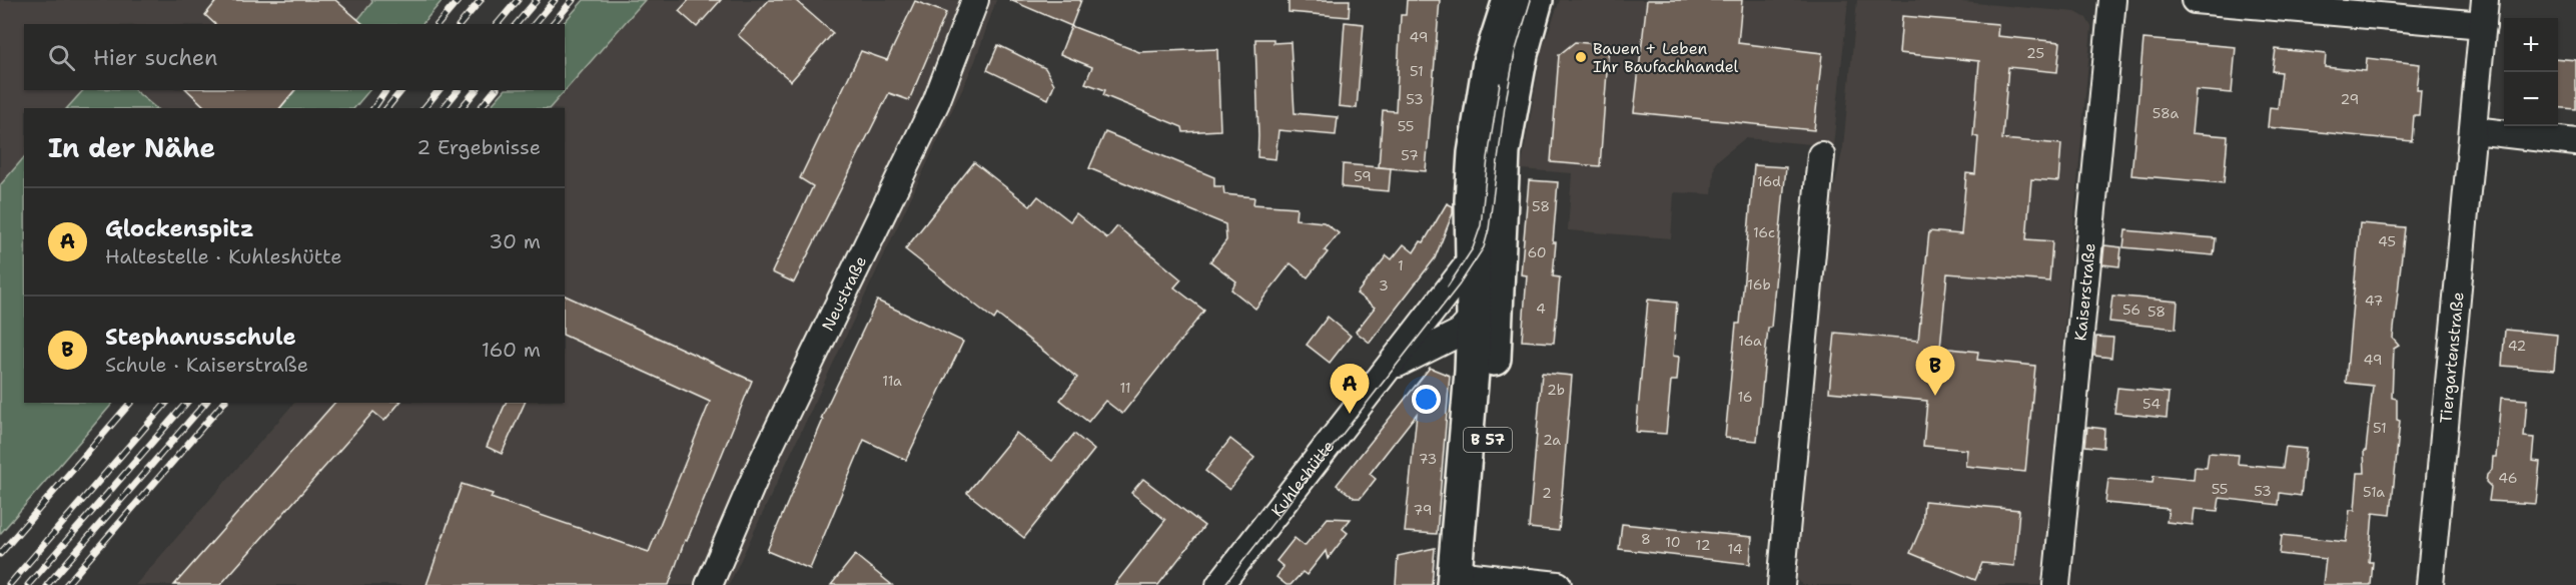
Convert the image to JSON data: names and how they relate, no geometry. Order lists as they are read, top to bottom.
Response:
{
  "streets": {
    "main road": ["B 57"],
    "street": [
      "Kaiserstraße",
      "Neustraße",
      "Tiergartenstraße",
      "Kuhleshütte"
    ]
  },
  "crossings": [
    ["B 57", "Kuhleshütte"]
  ],
  "places": ["Bauen + Leben Ihr Baufachhandel"],
  "house_numbers": [
    "49",
    "25",
    "51",
    "53",
    "29",
    "58a",
    "55",
    "57",
    "59",
    "16d",
    "58",
    "16c",
    "45",
    "60",
    "1",
    "16b",
    "3",
    "47",
    "4",
    "56",
    "58",
    "16a",
    "42",
    "49",
    "11a",
    "11",
    "2b",
    "16",
    "54",
    "51",
    "2a",
    "73",
    "46",
    "55",
    "53",
    "51a",
    "2",
    "79",
    "8",
    "10",
    "12",
    "14"
  ],
  "page": {
    "map_buttons": ["+", "−"],
    "search": "Hier suchen",
    "heading": ["In der Nähe", "2 Ergebnisse"],
    "list": [
      {
        "mark": "A",
        "name": "Glockenspitz",
        "note": "Haltestelle · Kuhleshütte",
        "value": "30 m"
      },
      {
        "mark": "B",
        "name": "Stephanusschule",
        "note": "Schule · Kaiserstraße",
        "value": "160 m"
      }
    ],
    "pins": ["B", "A"]
  }
}
